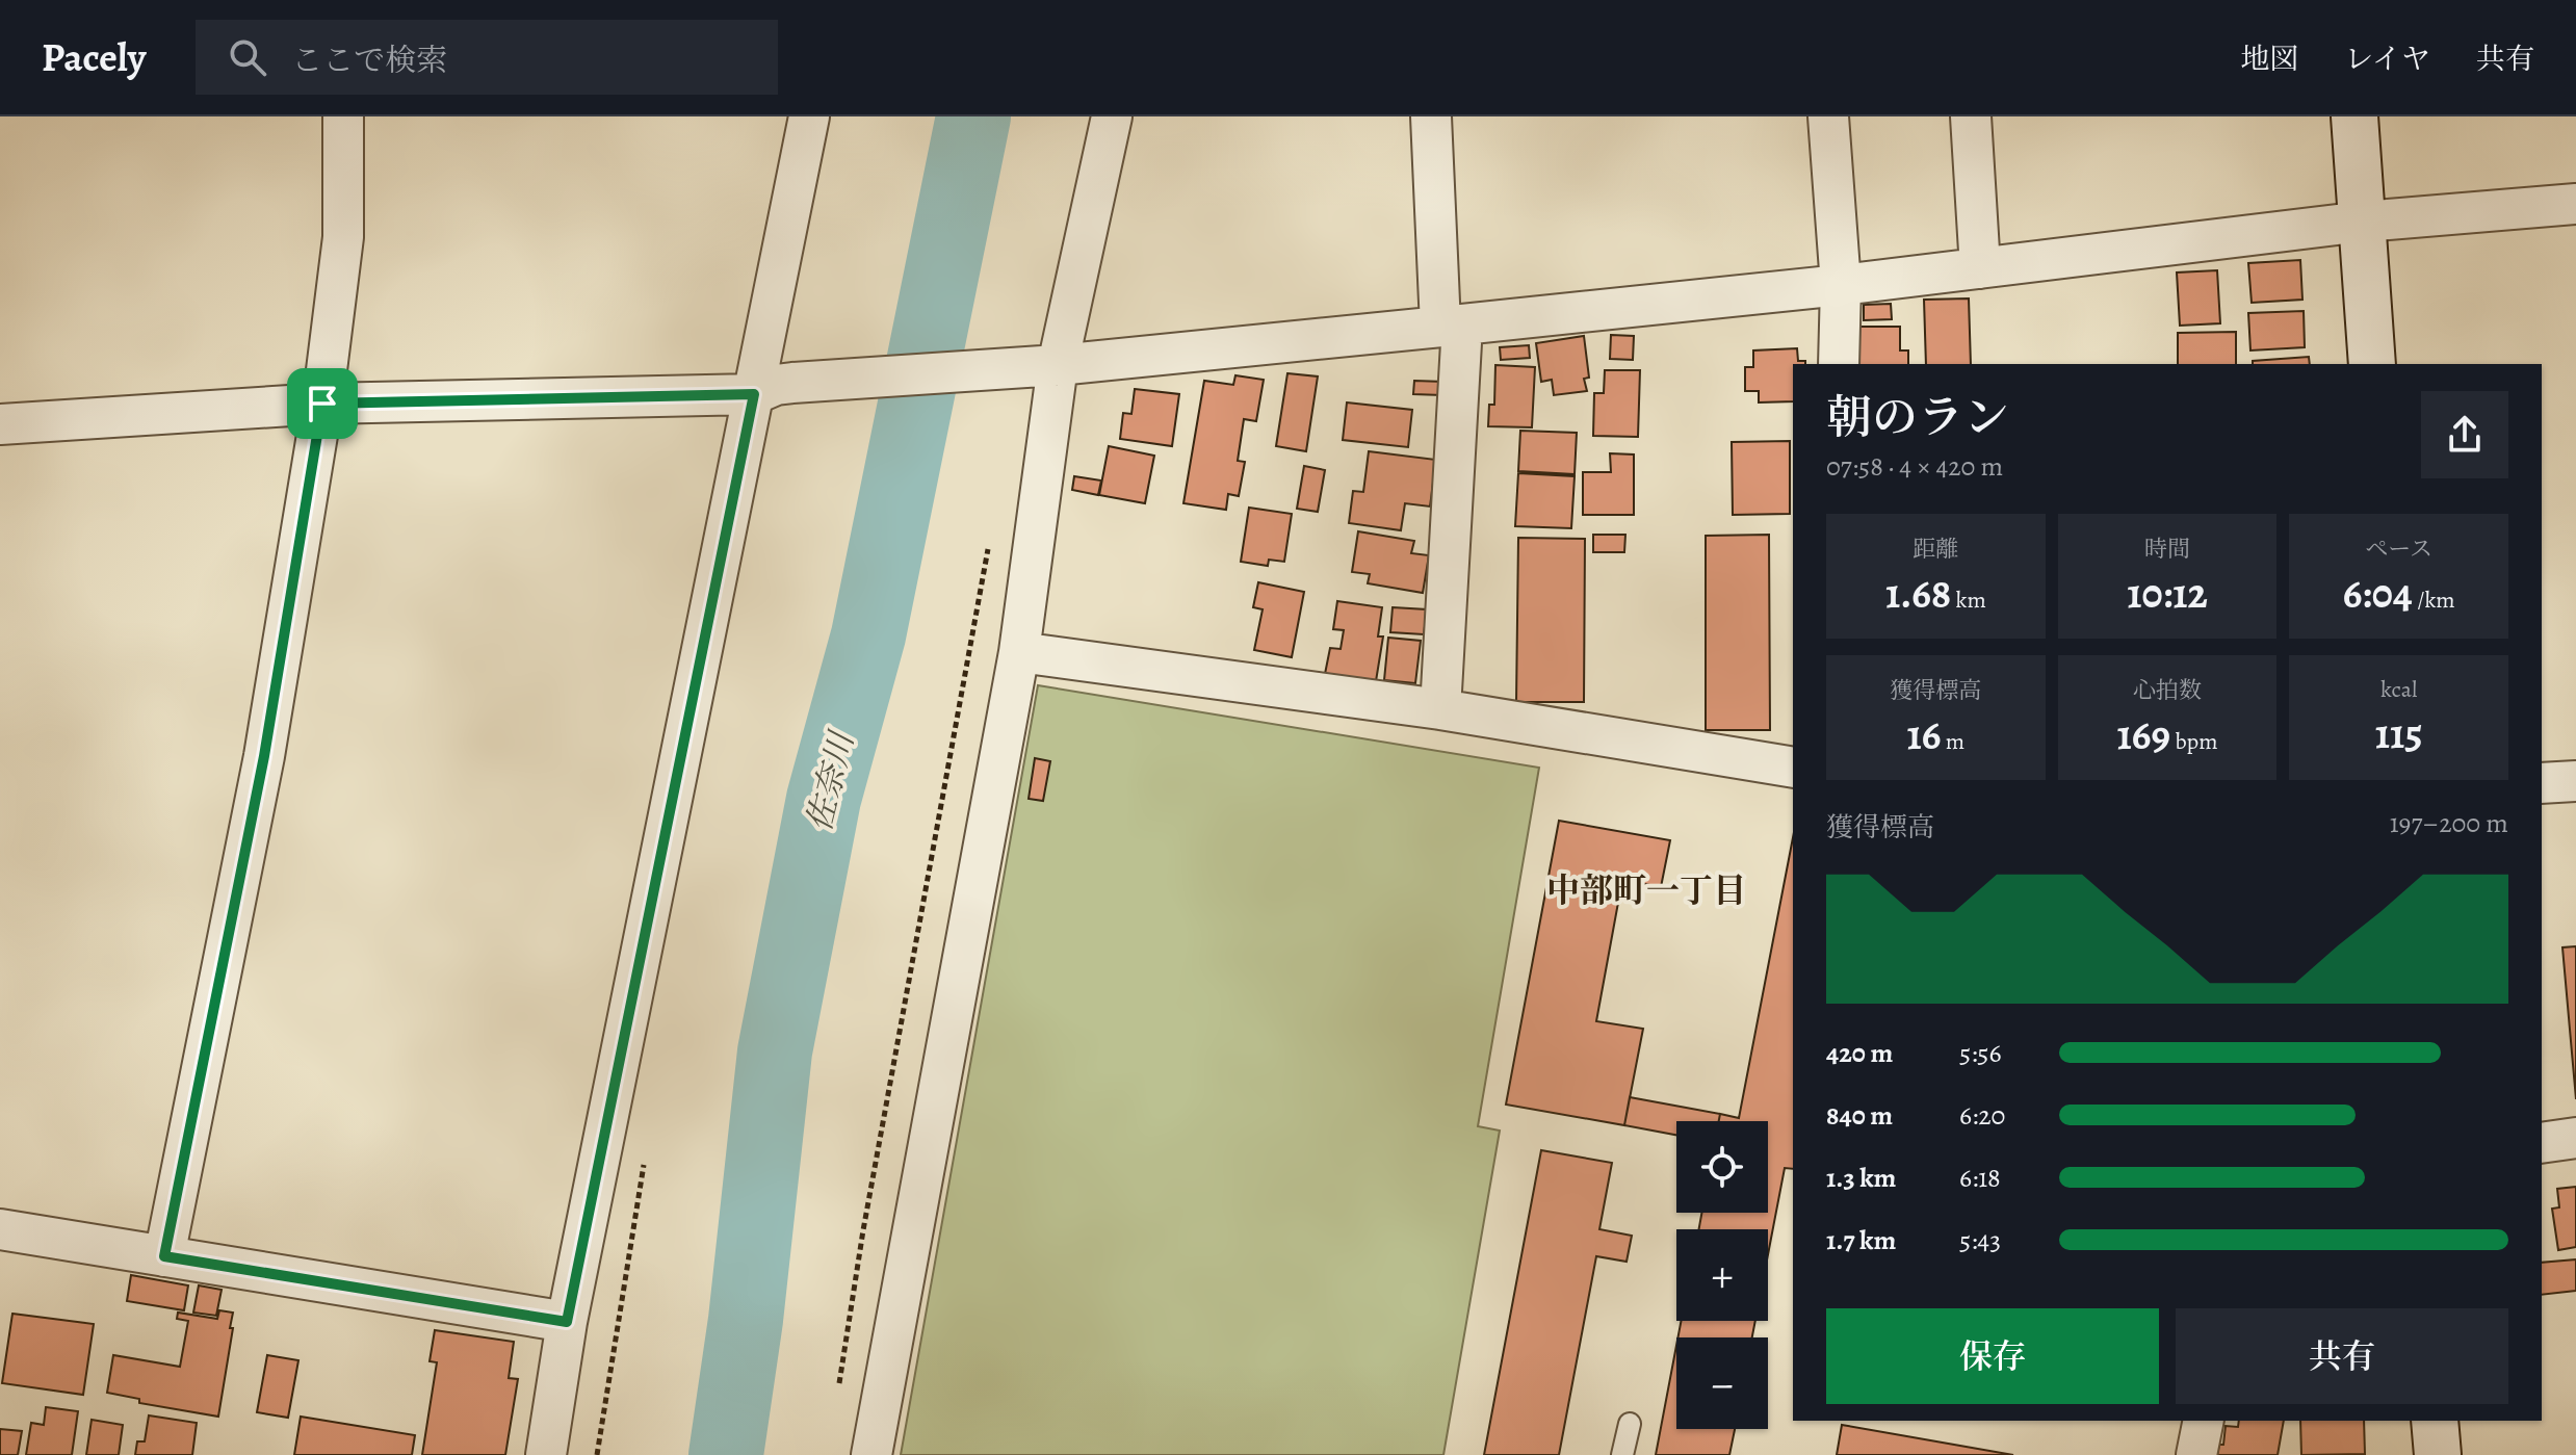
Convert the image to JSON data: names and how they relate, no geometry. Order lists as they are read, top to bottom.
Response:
{
  "districts": ["中部町一丁目"],
  "water": ["佐奈川"],
  "page": {
    "header": "Pacely",
    "search": "ここで検索",
    "nav": ["地図", "レイヤ", "共有"],
    "heading": ["朝のラン", "07:58 · 4 × 420 m"],
    "stats": [
      ["距離", "1.68 km"],
      ["時間", "10:12"],
      ["ペース", "6:04 /km"],
      ["獲得標高", "16 m"],
      ["心拍数", "169 bpm"],
      ["kcal", "115"]
    ],
    "chart": ["獲得標高", "197–200 m"],
    "list": [
      {
        "name": "420 m",
        "note": "5:56"
      },
      {
        "name": "840 m",
        "note": "6:20"
      },
      {
        "name": "1.3 km",
        "note": "6:18"
      },
      {
        "name": "1.7 km",
        "note": "5:43"
      }
    ],
    "map_buttons": ["+", "−"],
    "buttons": ["保存", "共有"]
  }
}
